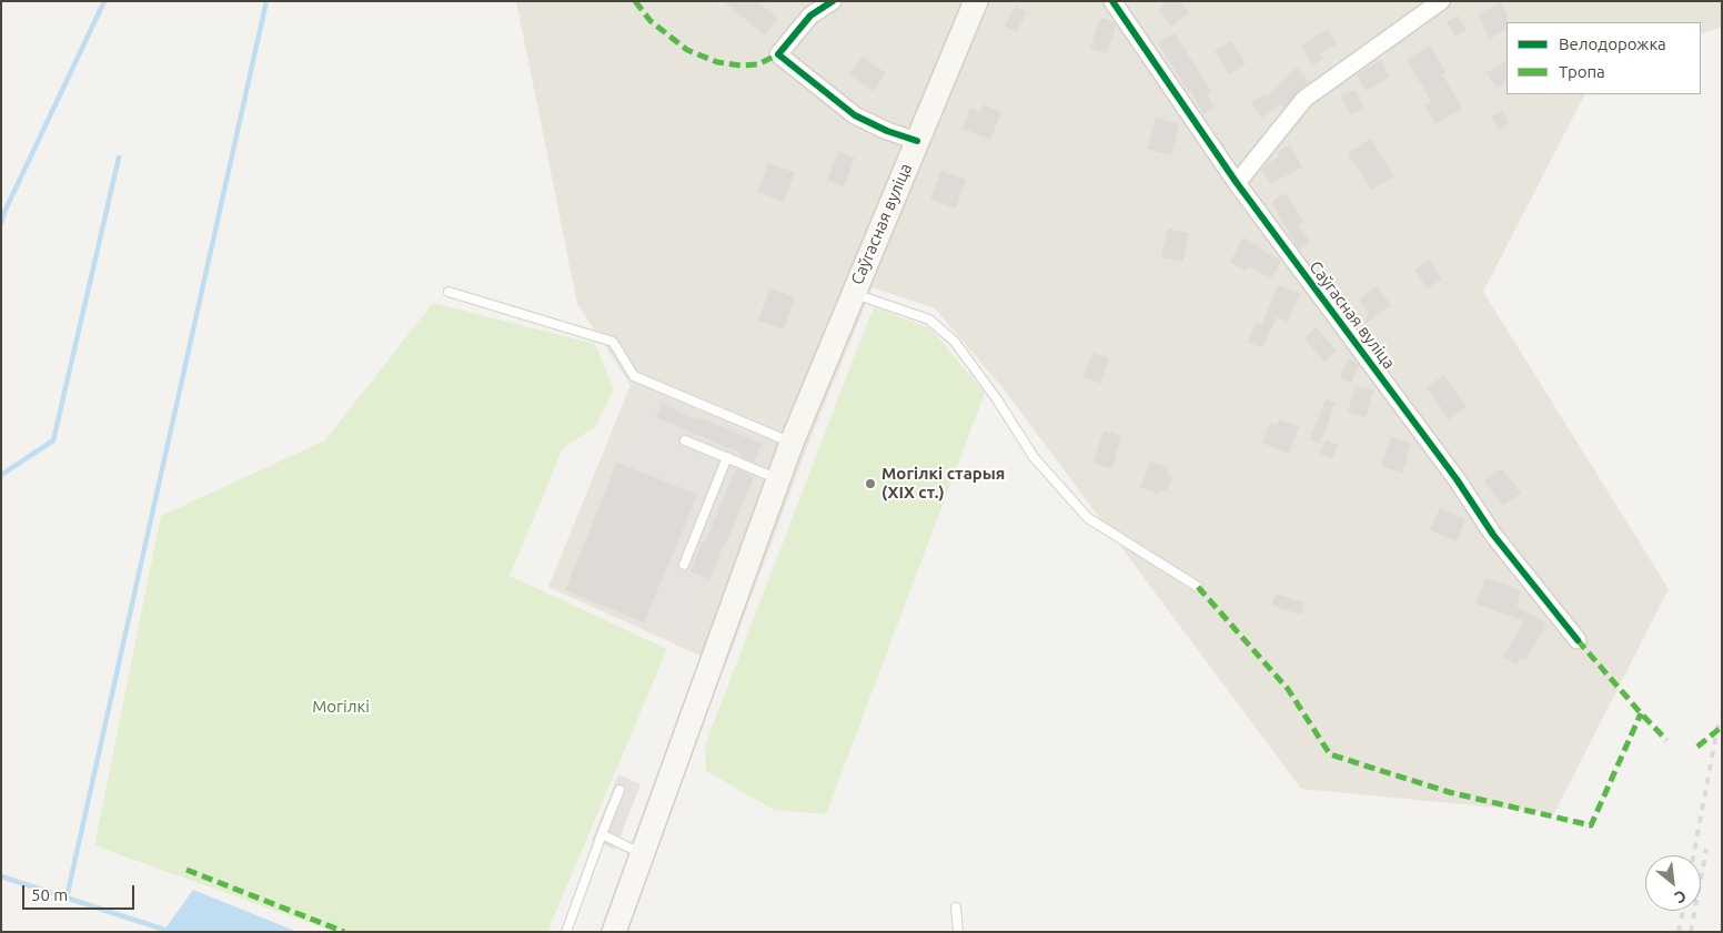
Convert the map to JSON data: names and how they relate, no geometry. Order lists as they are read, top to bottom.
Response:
{
  "streets": {
    "main road": ["Саўгасная вуліца"]
  },
  "parks": ["Могілкі"],
  "places": ["Могілкі старыя (XIX ст.)"],
  "legend": ["Велодорожка", "Тропа"],
  "scale_bar": "50 m",
  "north": "bottom right"
}
